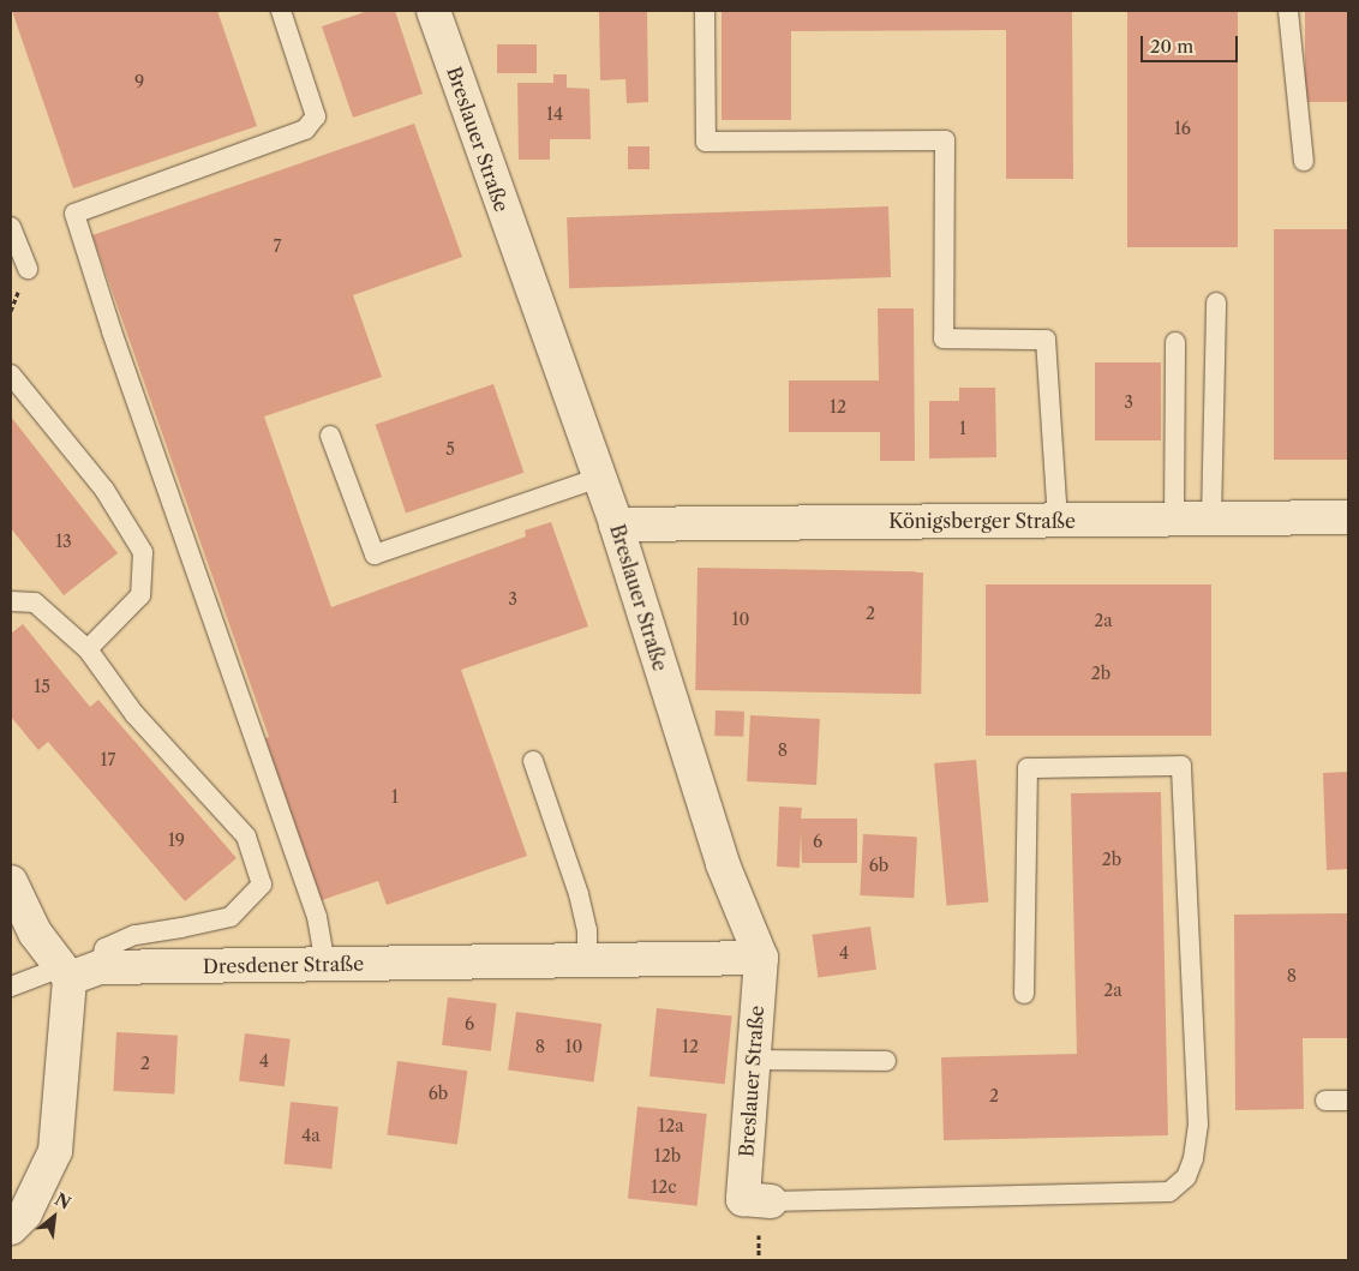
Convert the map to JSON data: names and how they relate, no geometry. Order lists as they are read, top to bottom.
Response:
{
  "streets": {
    "street": ["Breslauer Straße", "Königsberger Straße", "Dresdener Straße"]
  },
  "crossings": [
    ["Breslauer Straße", "Königsberger Straße"],
    ["Breslauer Straße", "Dresdener Straße"]
  ],
  "house_numbers": [
    "9",
    "14",
    "16",
    "7",
    "3",
    "12",
    "1",
    "5",
    "13",
    "3",
    "2",
    "10",
    "2a",
    "2b",
    "15",
    "8",
    "17",
    "1",
    "19",
    "6",
    "2b",
    "6b",
    "4",
    "8",
    "2a",
    "6",
    "8",
    "10",
    "12",
    "4",
    "2",
    "6b",
    "2",
    "12a",
    "4a",
    "12b",
    "12c"
  ],
  "scale_bar": "20 m",
  "north": "top right"
}
